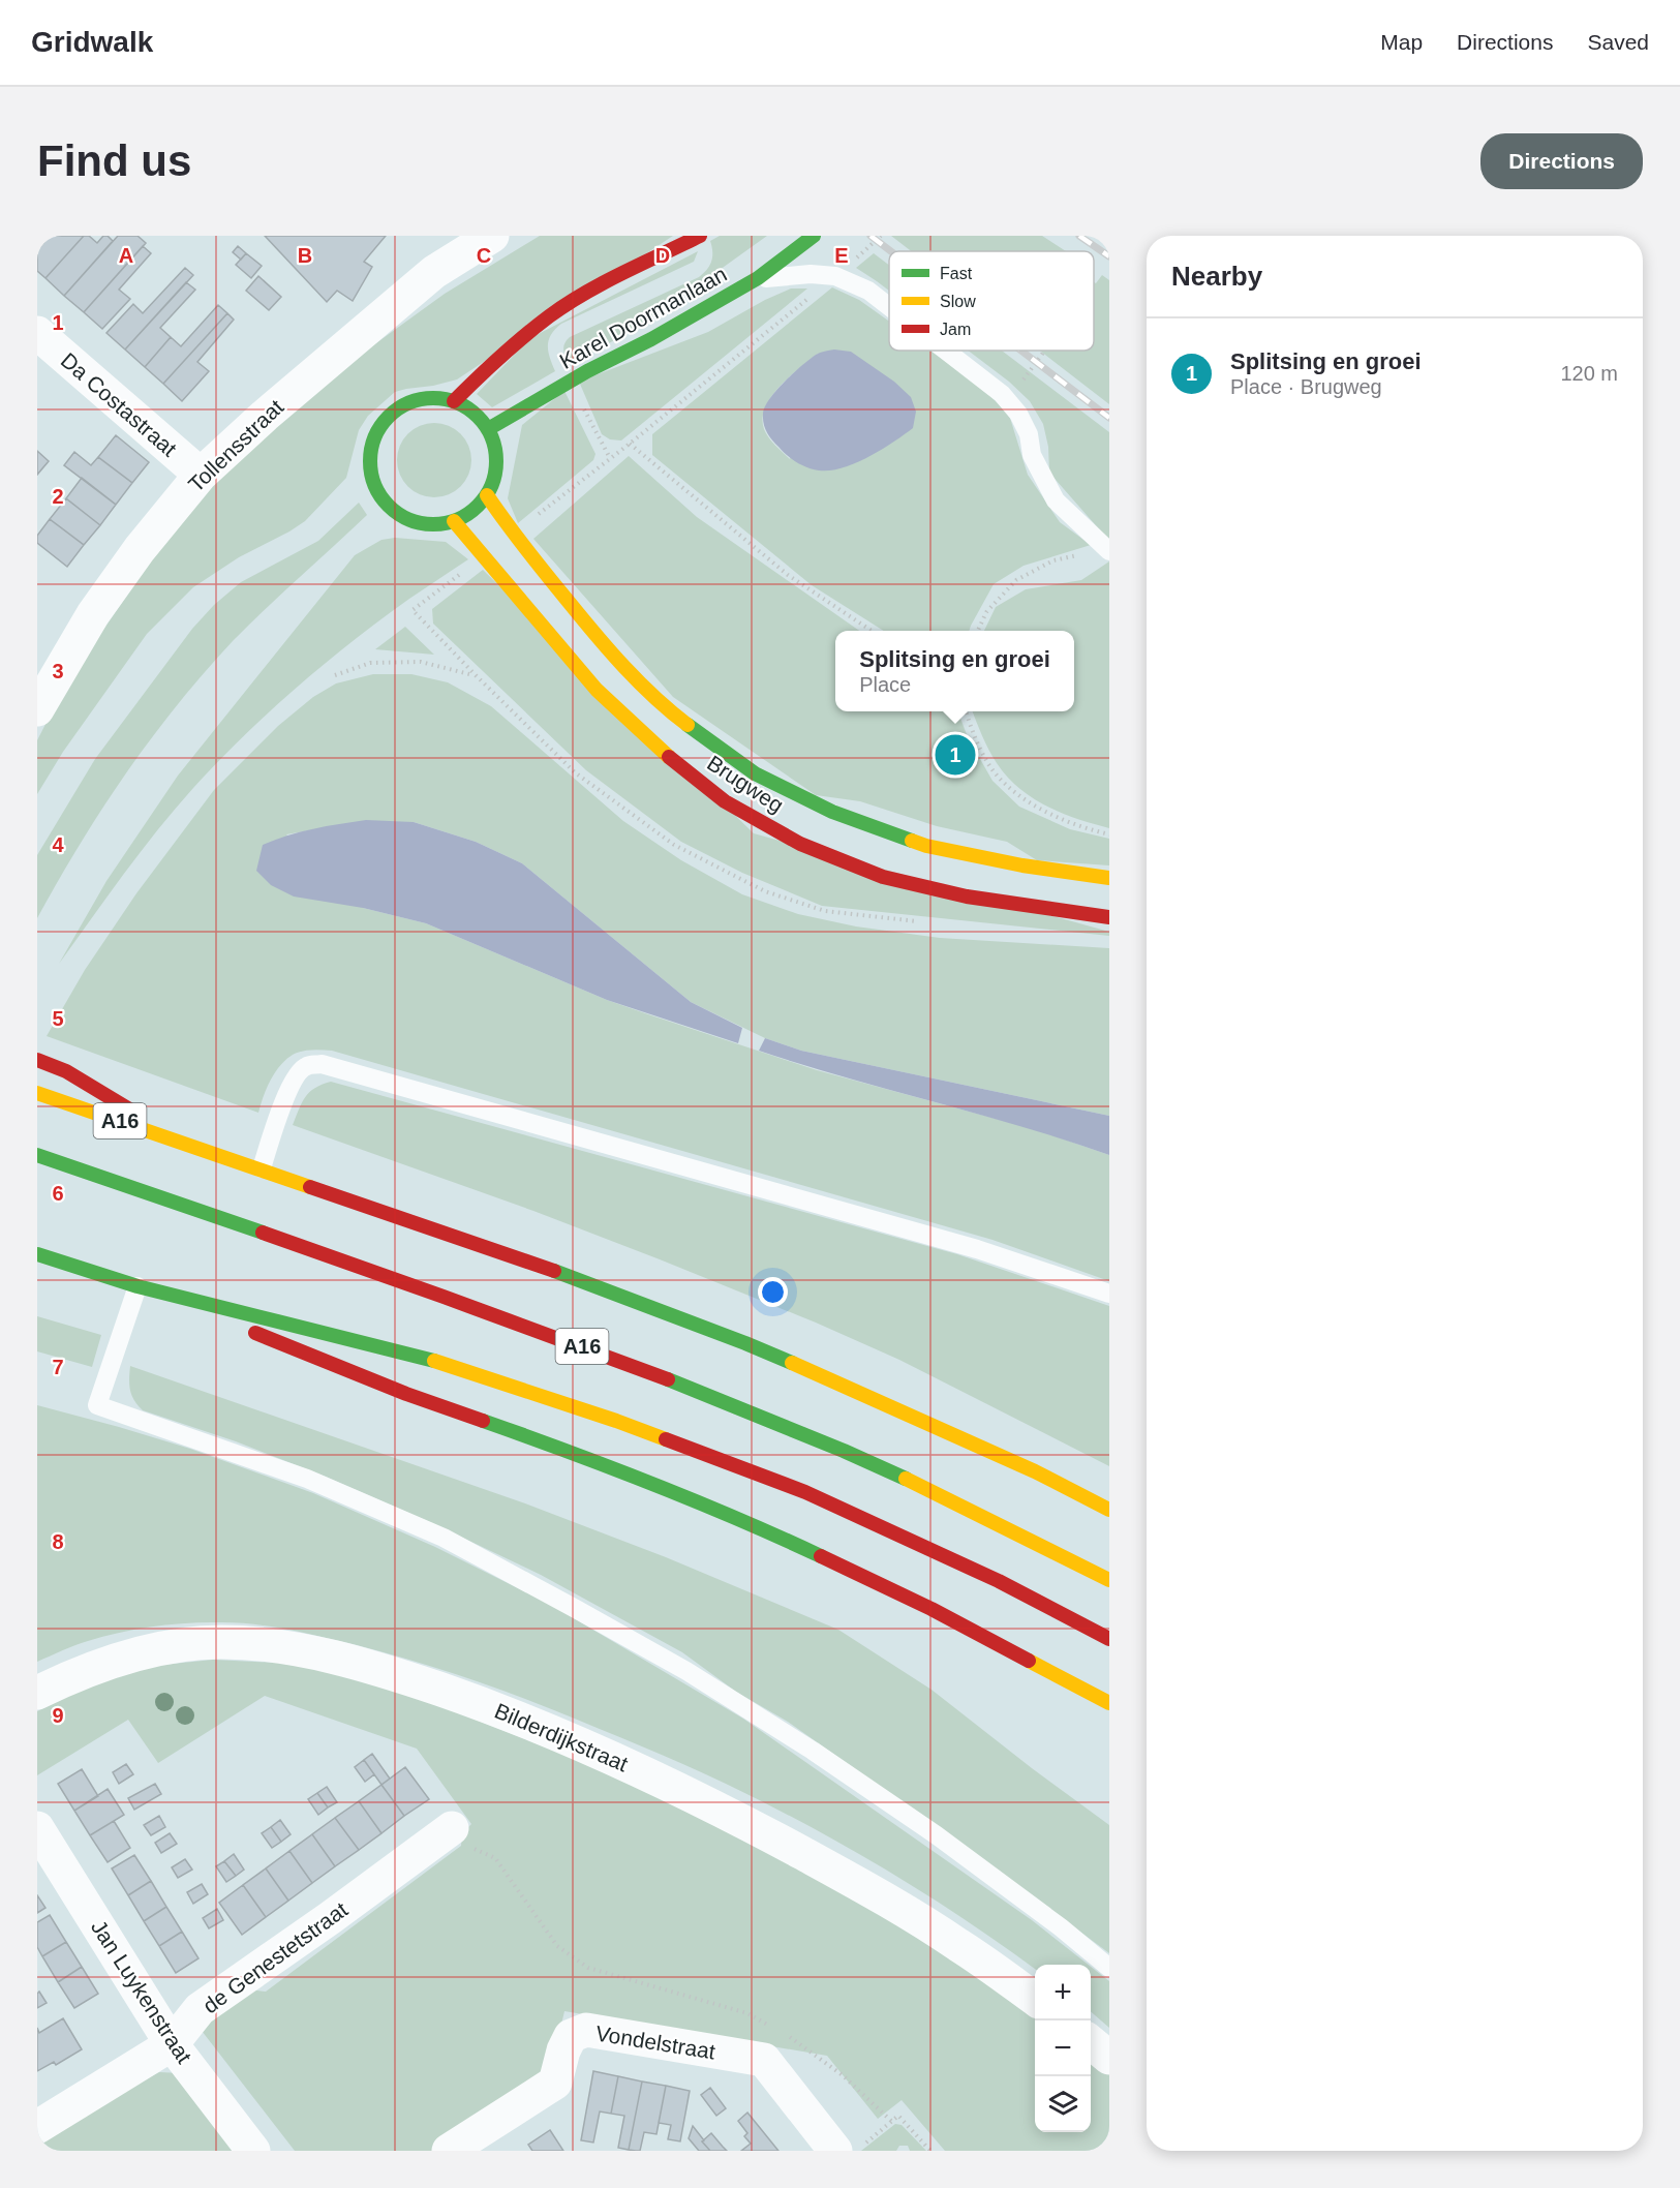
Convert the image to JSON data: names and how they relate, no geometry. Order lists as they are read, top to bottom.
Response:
{
  "streets": {
    "main road": ["Karel Doormanlaan", "Brugweg", "A16"],
    "street": [
      "Da Costastraat",
      "Tollensstraat",
      "Bilderdijkstraat",
      "de Genestetstraat",
      "Jan Luykenstraat",
      "Vondelstraat"
    ]
  },
  "crossings": [
    ["Karel Doormanlaan", "Brugweg"],
    ["Da Costastraat", "Tollensstraat"],
    ["de Genestetstraat", "Jan Luykenstraat"]
  ],
  "legend": ["Fast", "Slow", "Jam"],
  "page": {
    "header": "Gridwalk",
    "nav": ["Map", "Directions", "Saved"],
    "buttons": "Directions",
    "title": "Find us",
    "heading": "Nearby",
    "list": [
      {
        "mark": "1",
        "name": "Splitsing en groei",
        "note": "Place · Brugweg",
        "value": "120 m"
      }
    ],
    "popup": ["Splitsing en groei", "Place"],
    "pins": "1",
    "map_buttons": ["+", "−"]
  },
  "grid": {
    "columns": [
      "A",
      "B",
      "C",
      "D",
      "E"
    ],
    "rows": [
      "1",
      "2",
      "3",
      "4",
      "5",
      "6",
      "7",
      "8",
      "9"
    ]
  }
}
